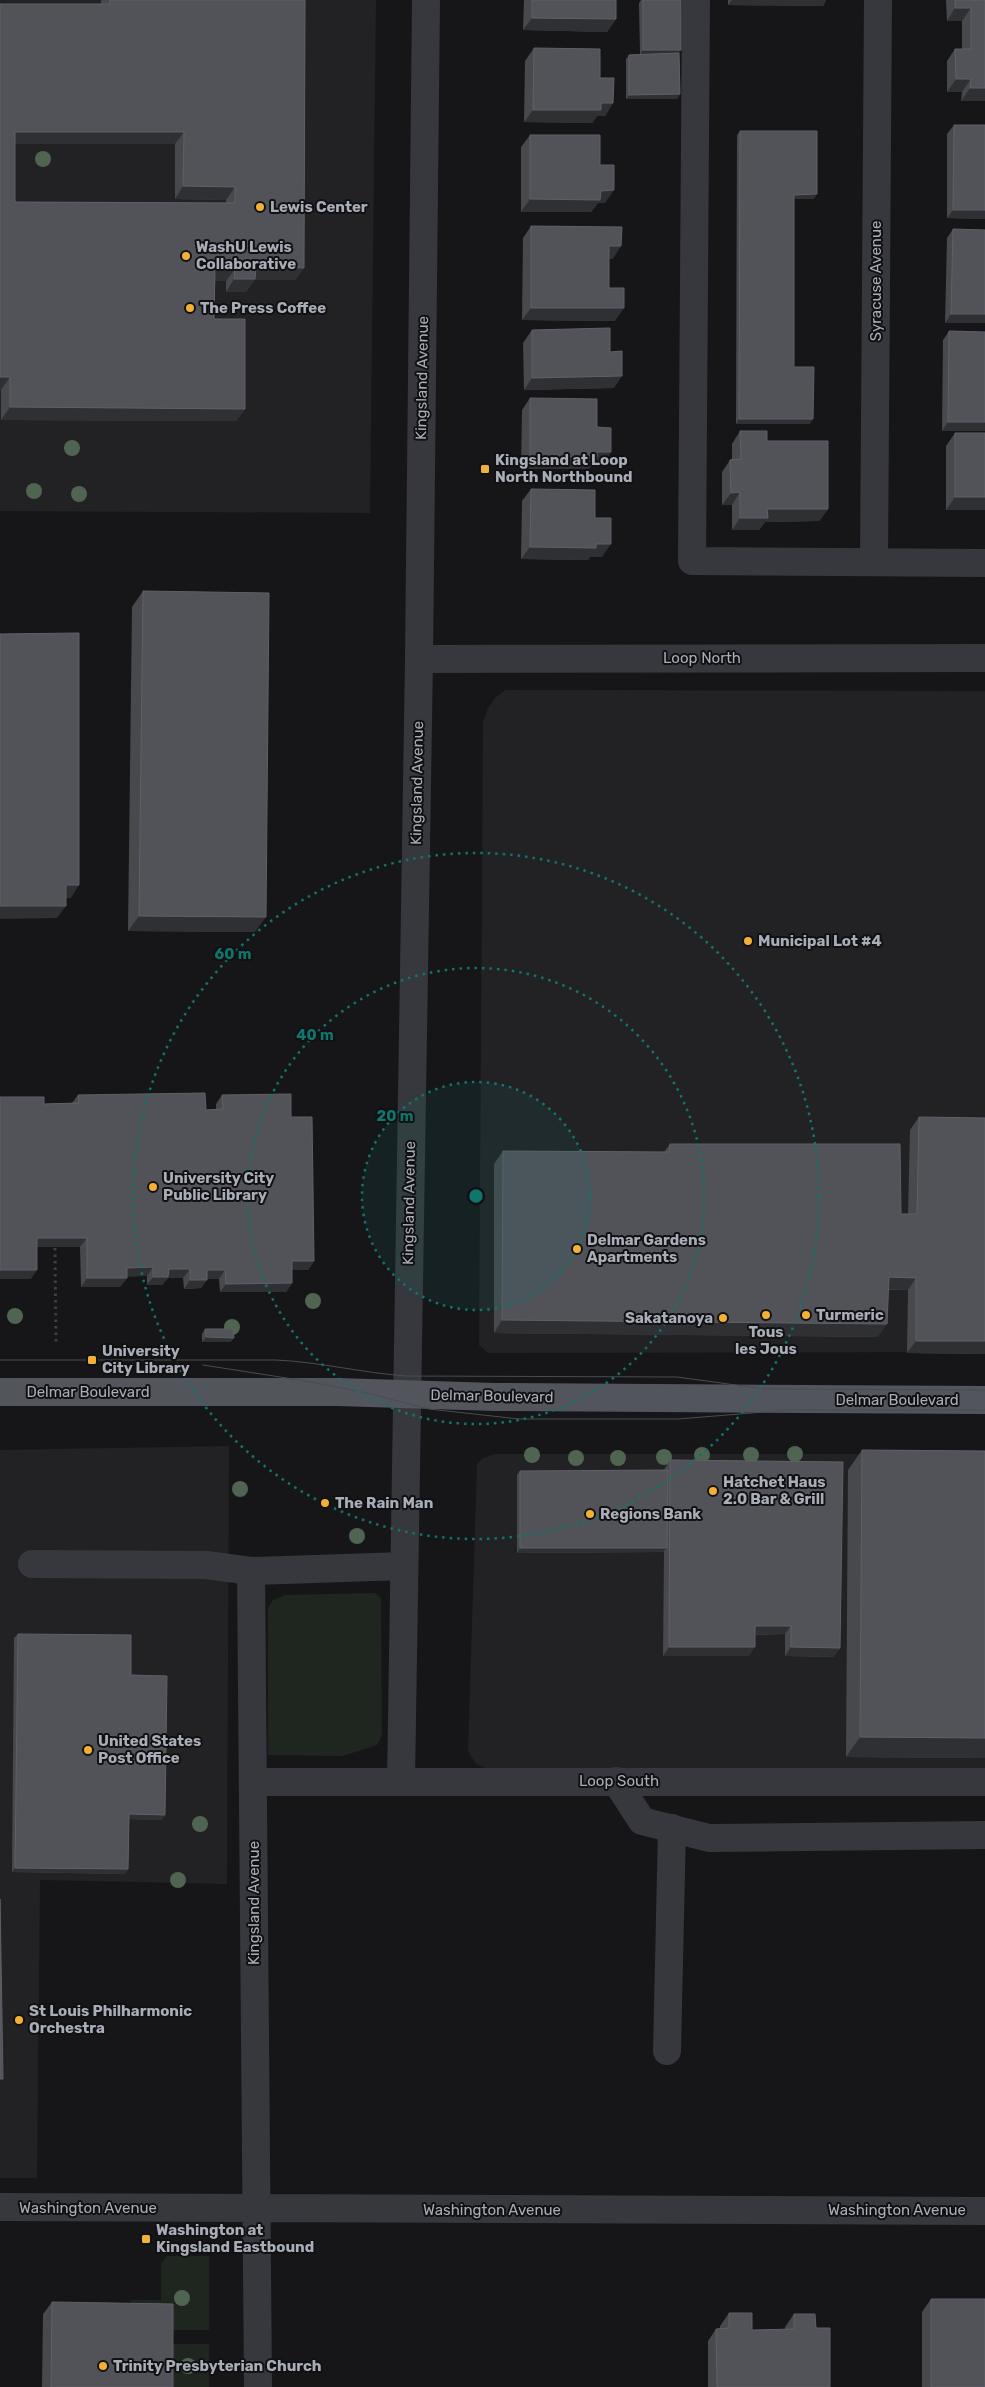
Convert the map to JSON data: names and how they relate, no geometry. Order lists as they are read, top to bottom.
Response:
{
  "streets": {
    "main road": ["Delmar Boulevard"],
    "street": [
      "Syracuse Avenue",
      "Kingsland Avenue",
      "Loop North",
      "Loop South",
      "Washington Avenue"
    ]
  },
  "crossings": [
    ["Kingsland Avenue", "Loop North"],
    ["Kingsland Avenue", "Delmar Boulevard"],
    ["Kingsland Avenue", "Loop South"],
    ["Kingsland Avenue", "Washington Avenue"]
  ],
  "places": {
    "other": [
      "Lewis Center",
      "WashU Lewis Collaborative",
      "The Press Coffee",
      "Municipal Lot #4",
      "University City Public Library",
      "Delmar Gardens Apartments",
      "Tous les Jous",
      "Turmeric",
      "Sakatanoya",
      "Hatchet Haus 2.0 Bar & Grill",
      "The Rain Man",
      "Regions Bank",
      "United States Post Office",
      "St Louis Philharmonic Orchestra",
      "Trinity Presbyterian Church"
    ],
    "transit": ["Kingsland at Loop North Northbound", "University City Library", "Washington at Kingsland Eastbound"]
  },
  "rings": ["60 m", "40 m", "20 m"]
}
